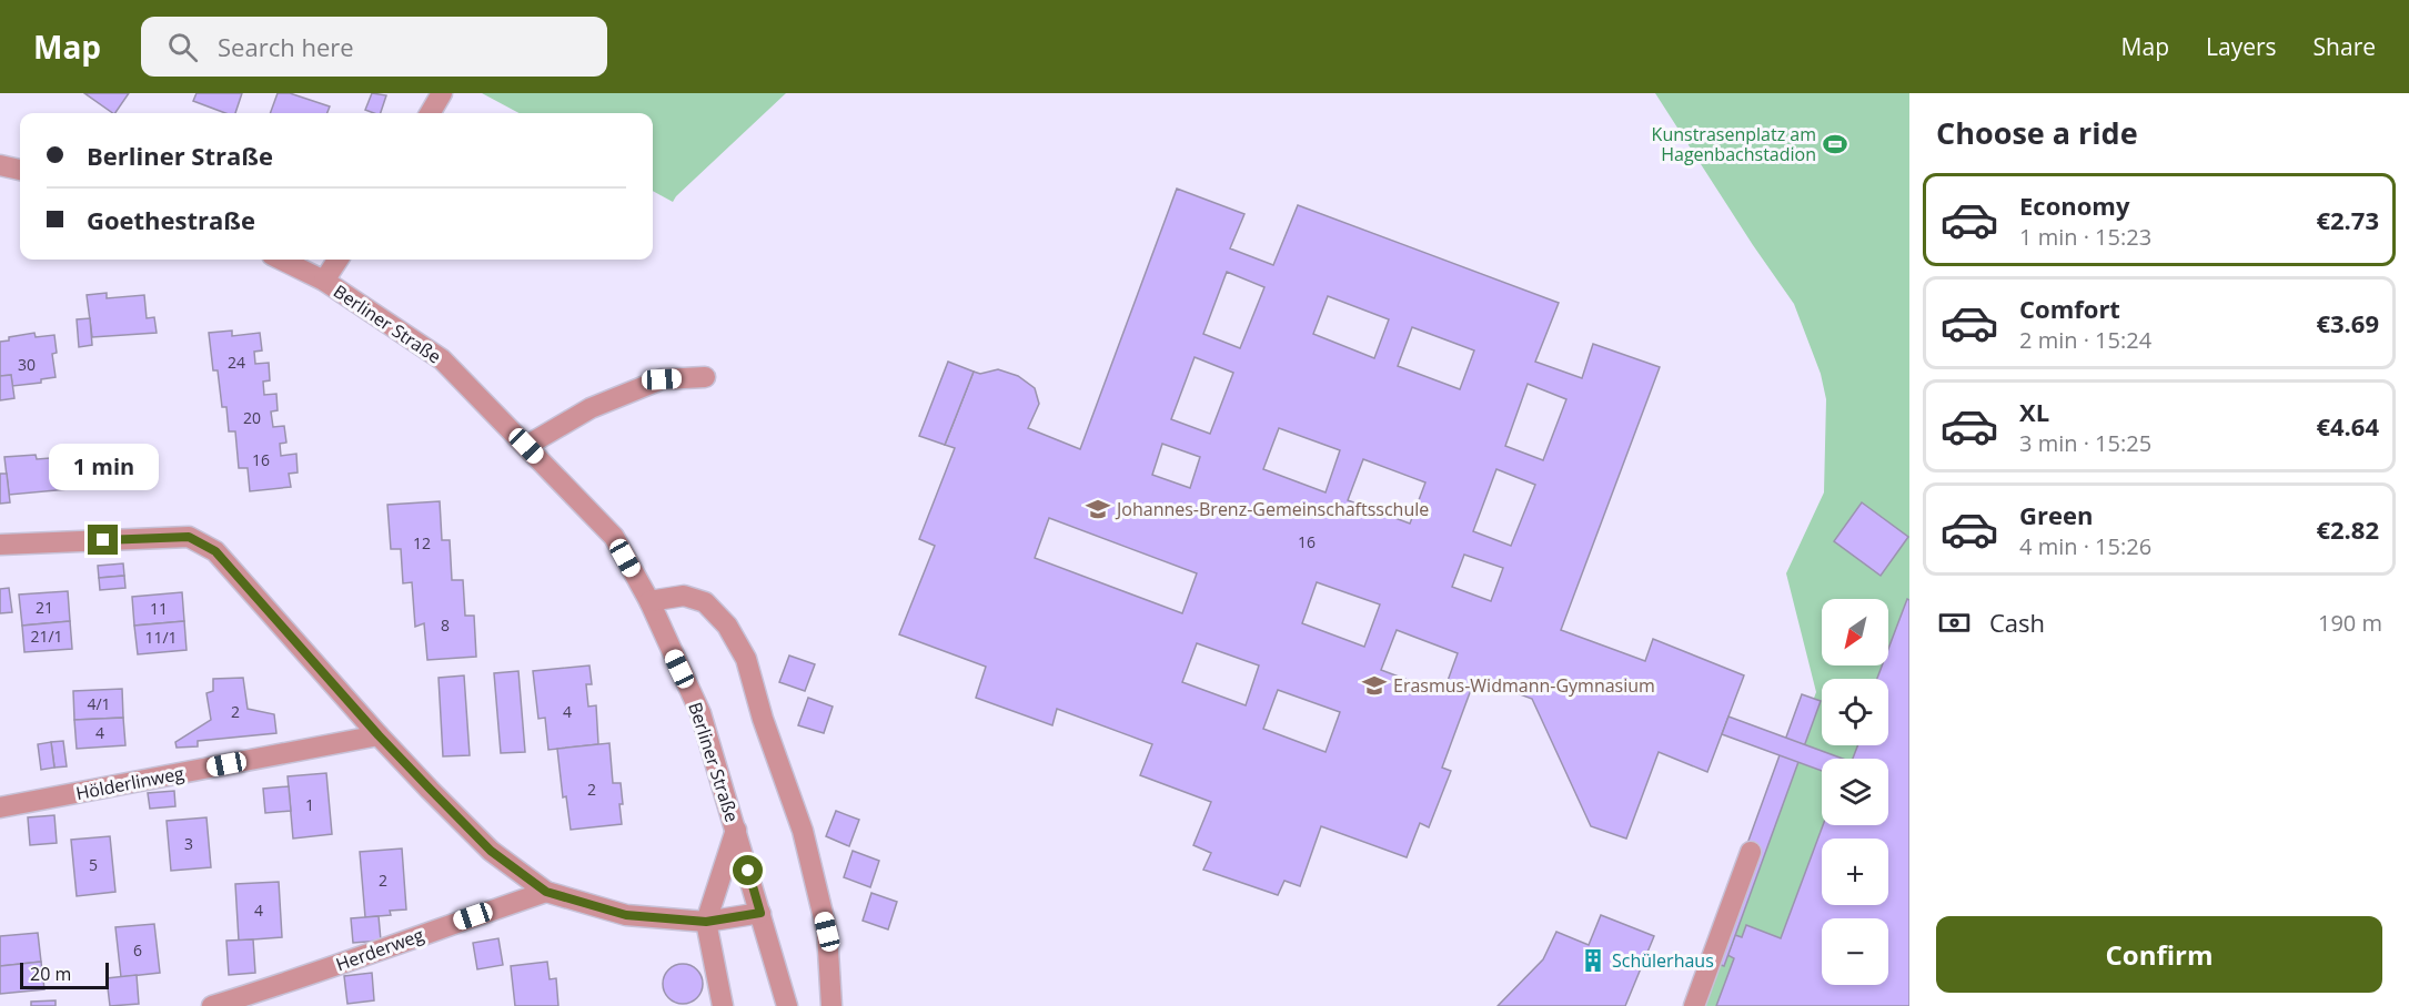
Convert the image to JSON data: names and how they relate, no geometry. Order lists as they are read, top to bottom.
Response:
{
  "streets": {
    "street": ["Berliner Straße", "Hölderlinweg", "Herderweg"]
  },
  "places": {
    "sports": ["Kunstrasenplatz am Hagenbachstadion"],
    "school or university": ["Johannes-Brenz-Gemeinschaftsschule", "Erasmus-Widmann-Gymnasium"],
    "building": ["Schülerhaus"]
  },
  "house_numbers": [
    "24",
    "30",
    "20",
    "16",
    "16",
    "12",
    "21",
    "11",
    "8",
    "21/1",
    "11/1",
    "4/1",
    "2",
    "4",
    "4",
    "2",
    "1",
    "3",
    "5",
    "2",
    "4",
    "6"
  ],
  "scale_bar": "20 m",
  "north": "bottom left",
  "page": {
    "header": "Map",
    "search": "Search here",
    "nav": ["Map", "Layers", "Share"],
    "heading": "Choose a ride",
    "banner": ["Berliner Straße", "Goethestraße"],
    "list": [
      {
        "name": "Economy",
        "note": "1 min · 15:23",
        "value": "€2.73"
      },
      {
        "name": "Comfort",
        "note": "2 min · 15:24",
        "value": "€3.69"
      },
      {
        "name": "XL",
        "note": "3 min · 15:25",
        "value": "€4.64"
      },
      {
        "name": "Green",
        "note": "4 min · 15:26",
        "value": "€2.82"
      }
    ],
    "bubble": "1 min",
    "pay": ["Cash", "190 m"],
    "map_buttons": ["+", "−"],
    "buttons": "Confirm",
    "scale": "20 m"
  }
}
